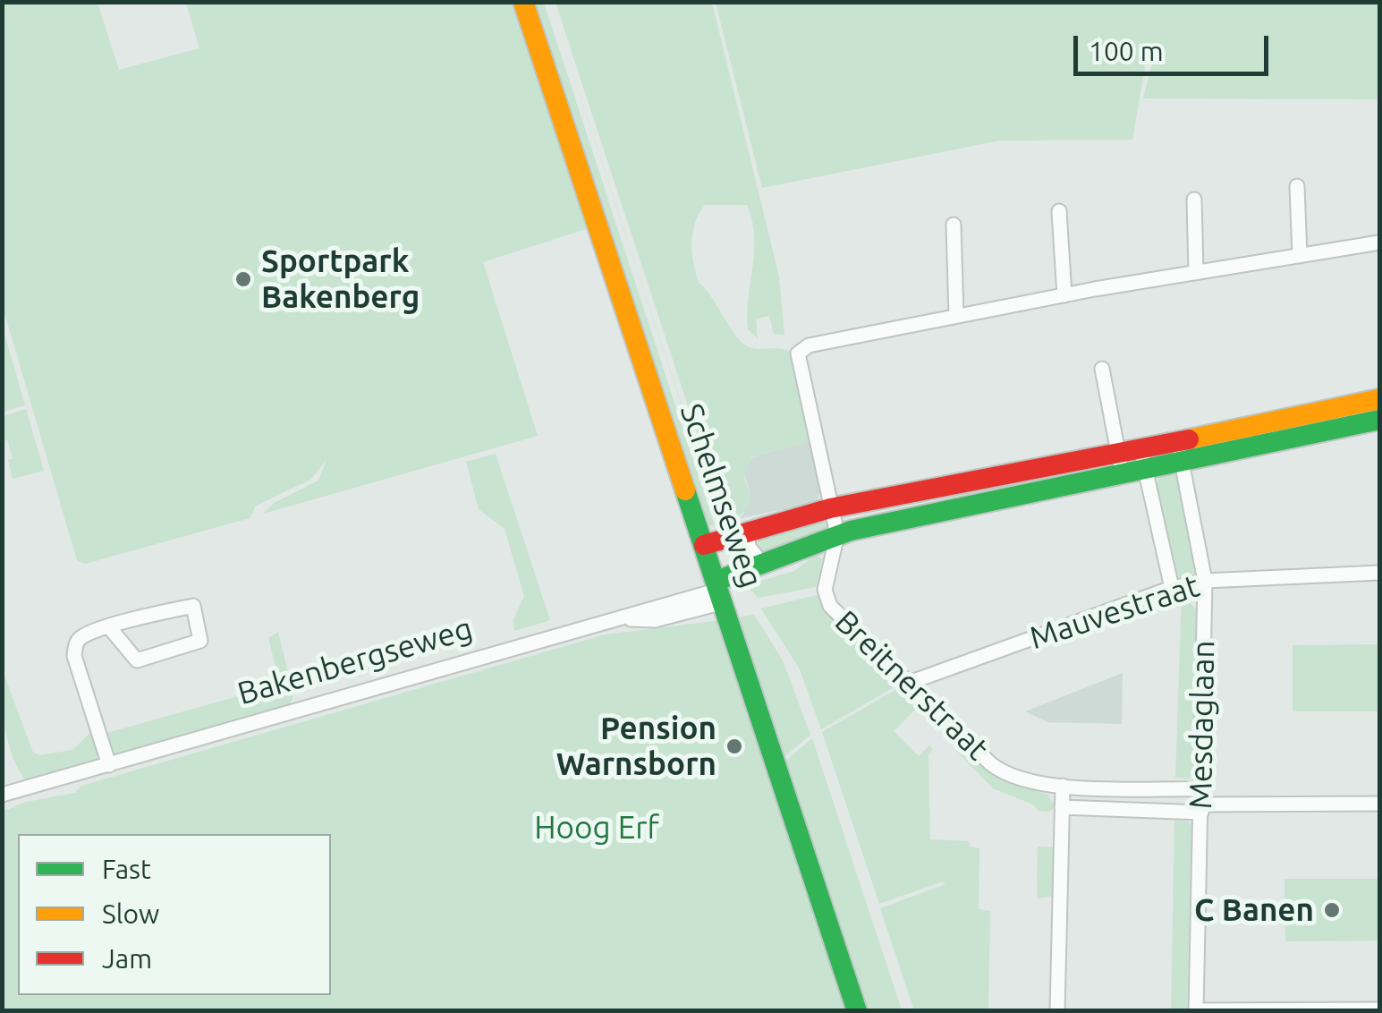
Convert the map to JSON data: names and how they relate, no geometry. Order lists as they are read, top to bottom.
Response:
{
  "streets": {
    "street": [
      "Schelmseweg",
      "Mauvestraat",
      "Bakenbergseweg",
      "Breitnerstraat",
      "Mesdaglaan"
    ]
  },
  "crossings": [
    ["Schelmseweg", "Bakenbergseweg"],
    ["Mauvestraat", "Breitnerstraat"],
    ["Mauvestraat", "Mesdaglaan"],
    ["Bakenbergseweg", "Breitnerstraat"],
    ["Bakenbergseweg", "Mesdaglaan"],
    ["Breitnerstraat", "Mesdaglaan"]
  ],
  "parks": ["Hoog Erf"],
  "places": ["Sportpark Bakenberg", "Pension Warnsborn", "C Banen"],
  "legend": ["Fast", "Slow", "Jam"],
  "scale_bar": "100 m"
}
